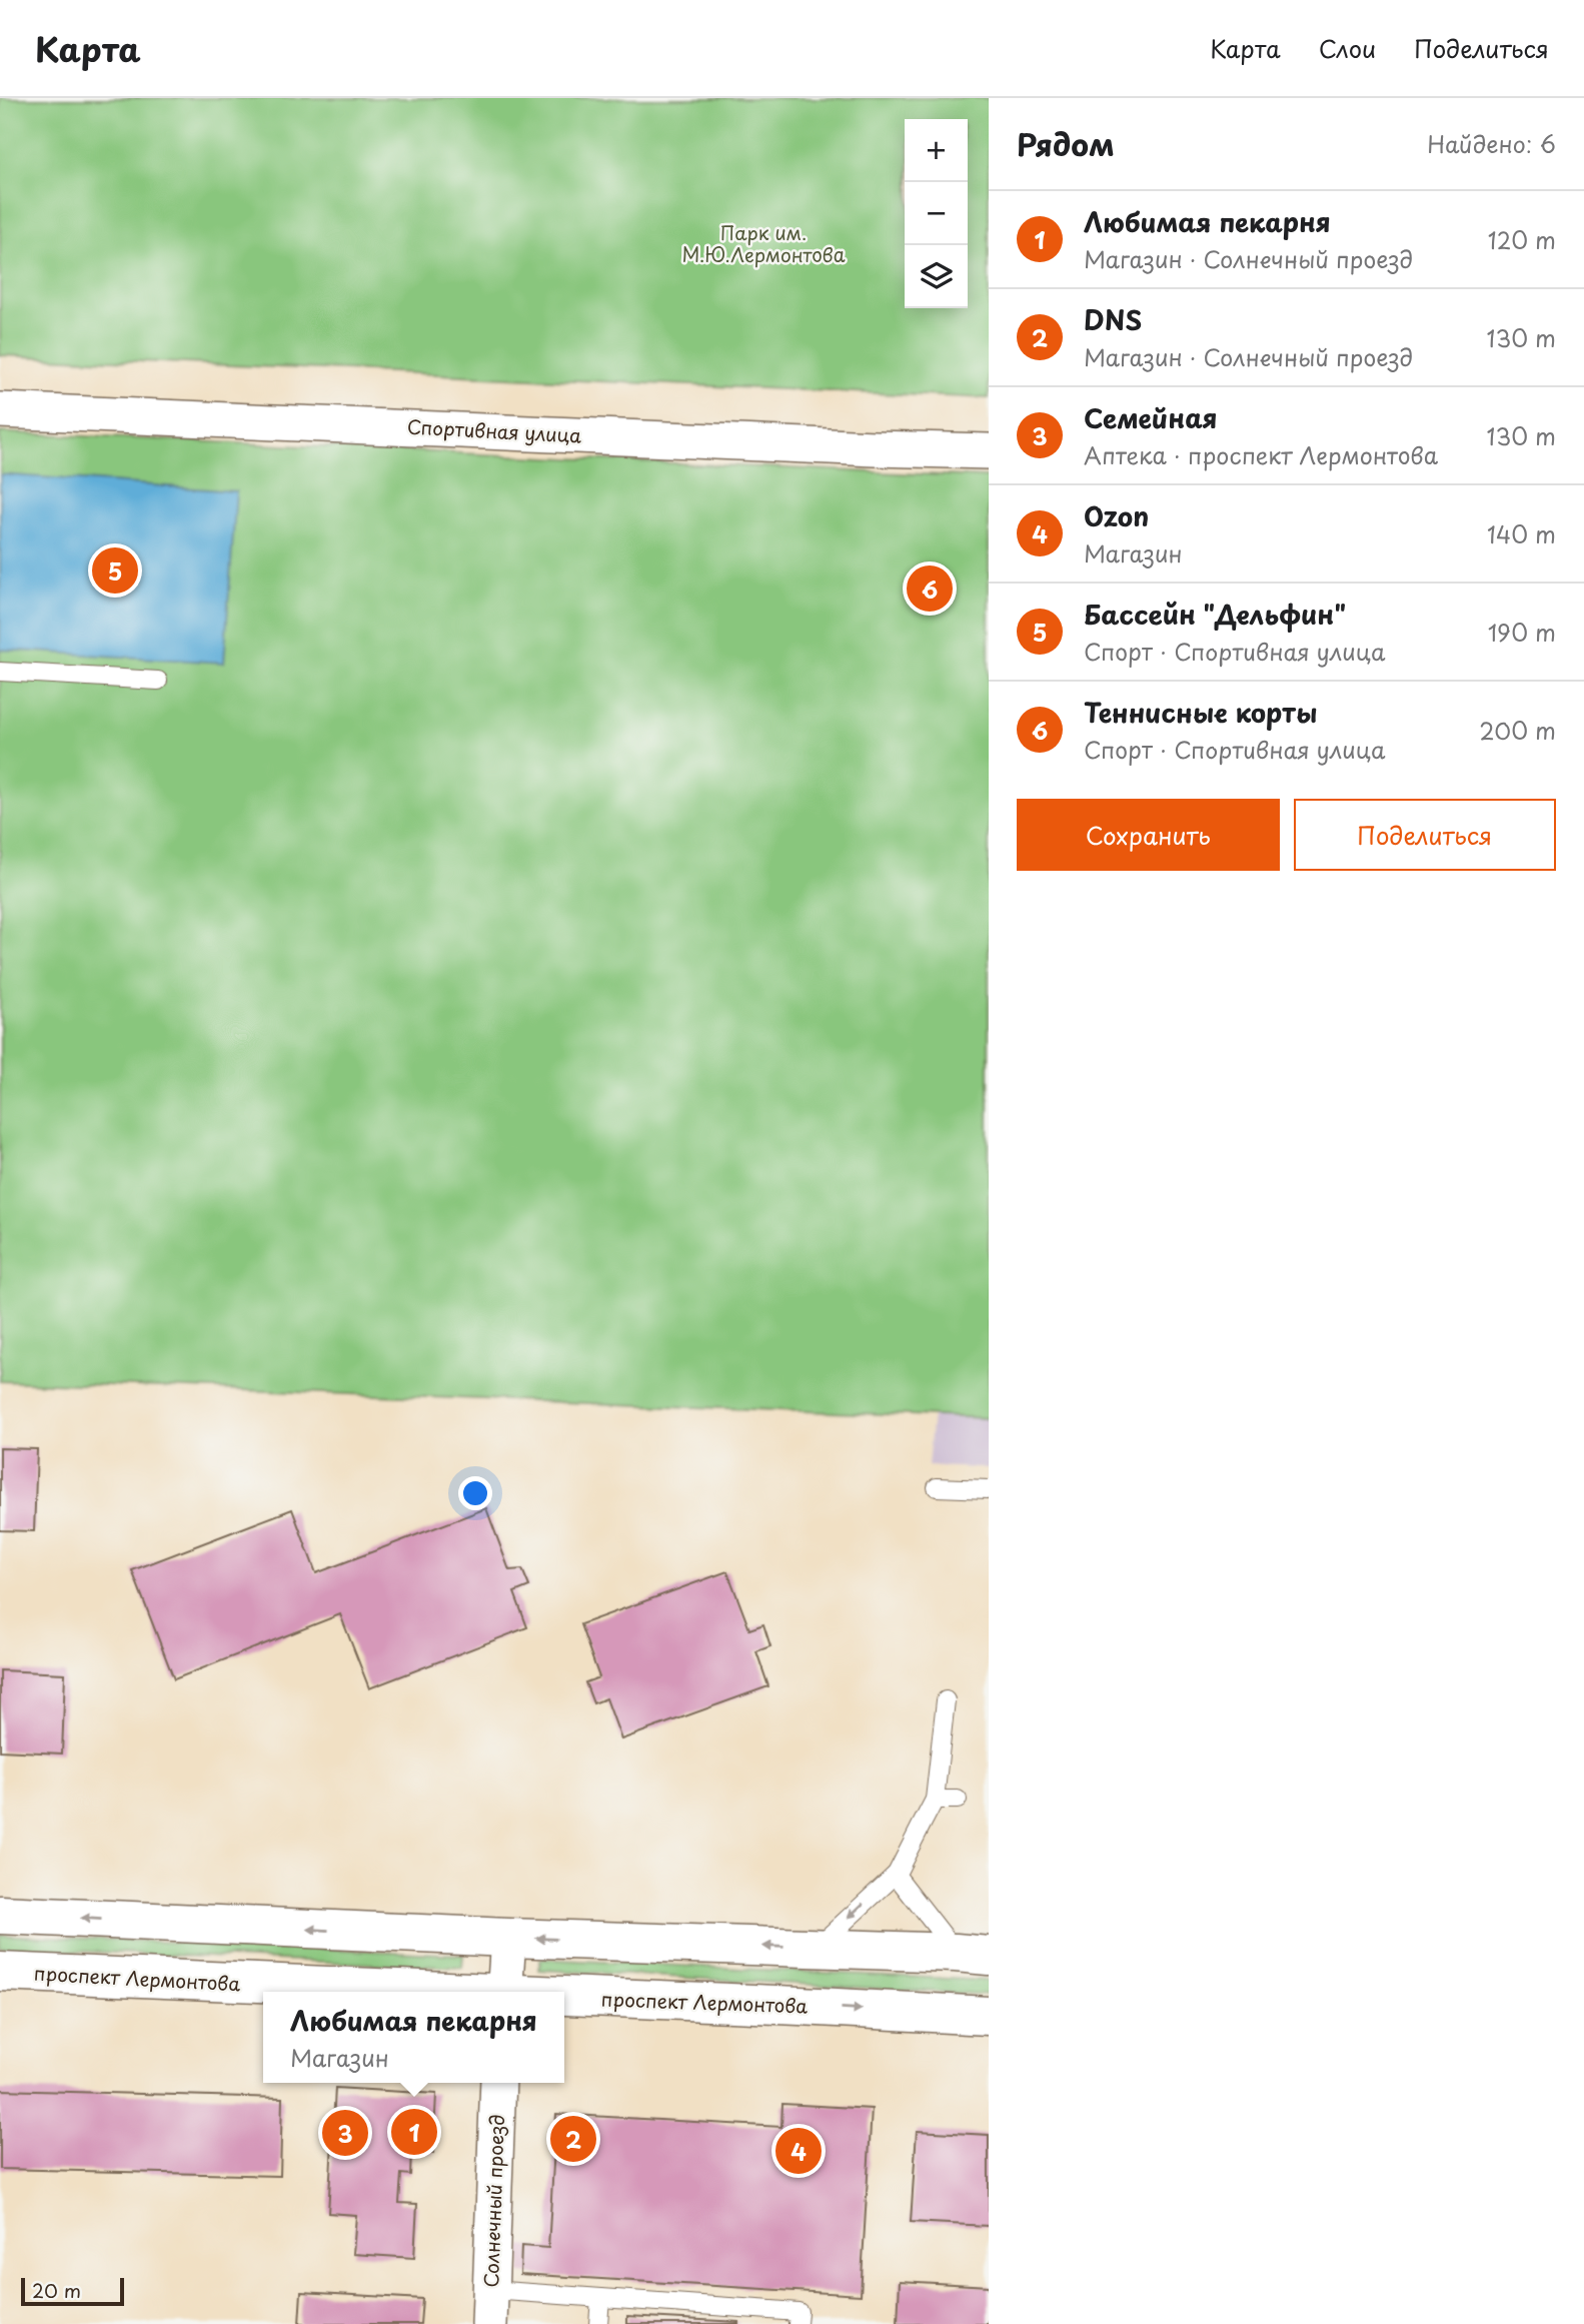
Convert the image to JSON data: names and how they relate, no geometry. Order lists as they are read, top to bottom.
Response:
{
  "streets": {
    "street": ["Спортивная улица", "проспект Лермонтова", "Солнечный проезд"]
  },
  "parks": ["Парк им. М.Ю.Лермонтова"],
  "scale_bar": "20 m",
  "page": {
    "header": "Карта",
    "nav": ["Карта", "Слои", "Поделиться"],
    "heading": ["Рядом", "Найдено: 6"],
    "map_buttons": ["+", "−"],
    "list": [
      {
        "mark": "1",
        "name": "Любимая пекарня",
        "note": "Магазин · Солнечный проезд",
        "value": "120 m"
      },
      {
        "mark": "2",
        "name": "DNS",
        "note": "Магазин · Солнечный проезд",
        "value": "130 m"
      },
      {
        "mark": "3",
        "name": "Семейная",
        "note": "Аптека · проспект Лермонтова",
        "value": "130 m"
      },
      {
        "mark": "4",
        "name": "Ozon",
        "note": "Магазин",
        "value": "140 m"
      },
      {
        "mark": "5",
        "name": "Бассейн \"Дельфин\"",
        "note": "Спорт · Спортивная улица",
        "value": "190 m"
      },
      {
        "mark": "6",
        "name": "Теннисные корты",
        "note": "Спорт · Спортивная улица",
        "value": "200 m"
      }
    ],
    "pins": [
      "5",
      "6",
      "1",
      "3",
      "2",
      "4"
    ],
    "buttons": ["Сохранить", "Поделиться"],
    "popup": ["Любимая пекарня", "Магазин"],
    "scale": "20 m"
  }
}
